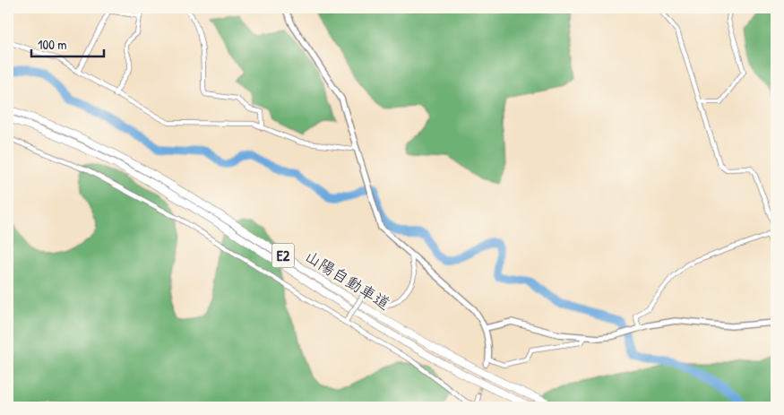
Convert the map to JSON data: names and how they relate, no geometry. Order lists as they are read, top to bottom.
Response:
{
  "streets": {
    "highway": ["E2", "山陽自動車道"]
  },
  "scale_bar": "100 m"
}
